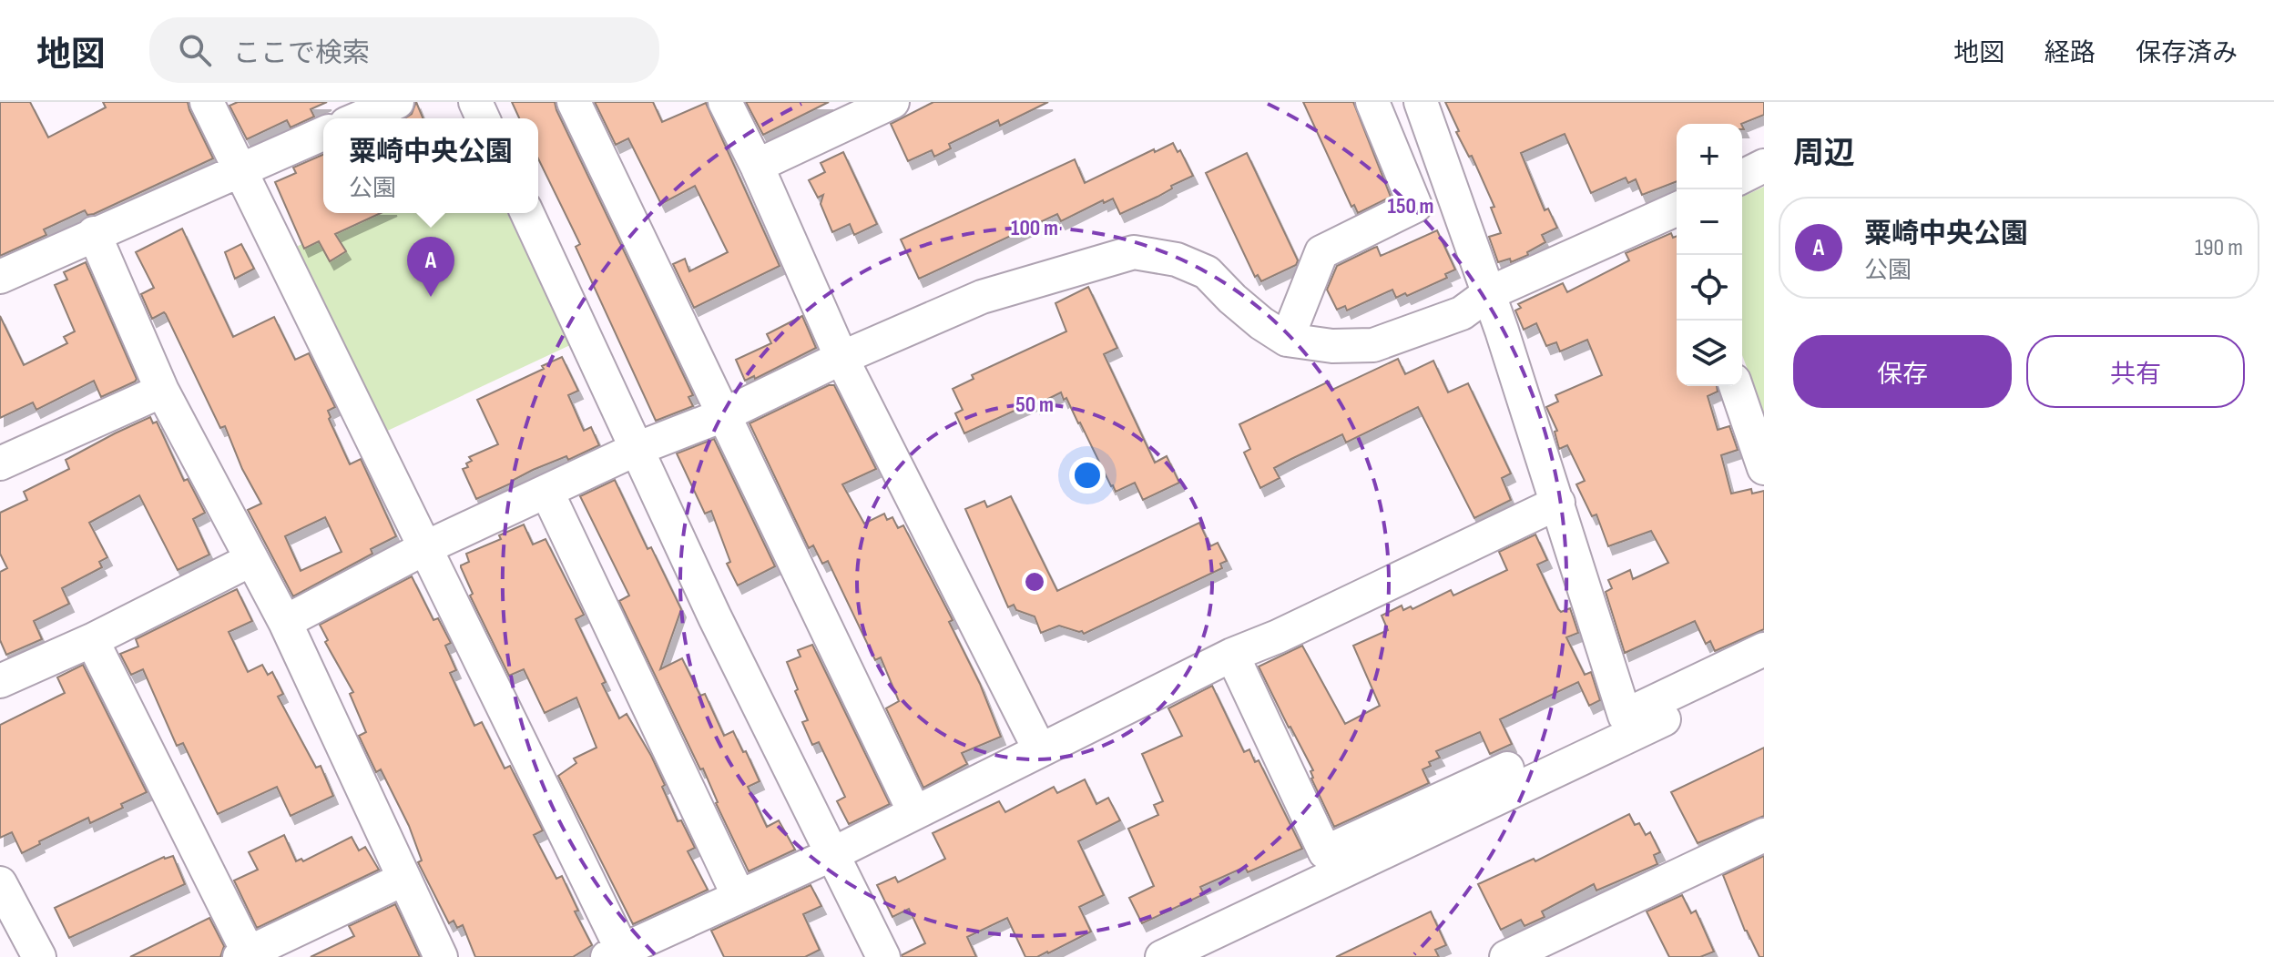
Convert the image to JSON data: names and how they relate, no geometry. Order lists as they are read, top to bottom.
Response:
{
  "page": {
    "header": "地図",
    "search": "ここで検索",
    "nav": ["地図", "経路", "保存済み"],
    "heading": "周辺",
    "popup": ["粟崎中央公園", "公園"],
    "map_buttons": ["+", "−"],
    "list": [
      {
        "mark": "A",
        "name": "粟崎中央公園",
        "note": "公園",
        "value": "190 m"
      }
    ],
    "pins": "A",
    "buttons": ["保存", "共有"]
  },
  "rings": ["150 m", "100 m", "50 m"]
}
